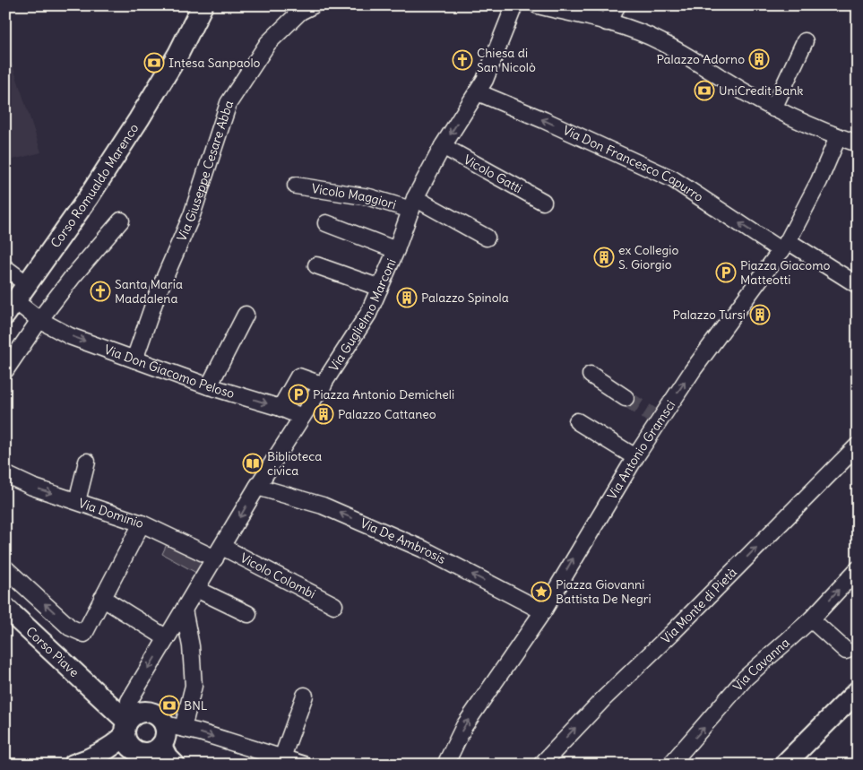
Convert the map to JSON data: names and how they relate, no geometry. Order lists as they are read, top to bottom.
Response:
{
  "streets": {
    "main road": ["Corso Romualdo Marenco", "Corso Piave"],
    "street": [
      "Via Don Francesco Capurro",
      "Via Giuseppe Cesare Abba",
      "Vicolo Gatti",
      "Vicolo Maggiori",
      "Via Guglielmo Marconi",
      "Via Don Giacomo Peloso",
      "Via Antonio Gramsci",
      "Via Dominio",
      "Via De Ambrosis",
      "Vicolo Colombi",
      "Via Monte di Pietà",
      "Via Cavanna"
    ]
  },
  "crossings": [
    ["Via Don Francesco Capurro", "Via Guglielmo Marconi"],
    ["Via Don Francesco Capurro", "Via Antonio Gramsci"],
    ["Via Giuseppe Cesare Abba", "Via Don Giacomo Peloso"],
    ["Vicolo Gatti", "Via Guglielmo Marconi"],
    ["Corso Romualdo Marenco", "Via Don Giacomo Peloso"],
    ["Vicolo Maggiori", "Via Guglielmo Marconi"],
    ["Via Guglielmo Marconi", "Via Don Giacomo Peloso"],
    ["Via Guglielmo Marconi", "Via Dominio"],
    ["Via Guglielmo Marconi", "Via De Ambrosis"],
    ["Via Guglielmo Marconi", "Vicolo Colombi"],
    ["Via Guglielmo Marconi", "Corso Piave"],
    ["Via Antonio Gramsci", "Via De Ambrosis"],
    ["Via Dominio", "Vicolo Colombi"]
  ],
  "one_way": [
    "Via Don Giacomo Peloso",
    "Via Antonio Gramsci",
    "Via De Ambrosis",
    "Via Monte di Pietà",
    "Via Cavanna"
  ],
  "places": {
    "building": [
      "Palazzo Adorno",
      "ex Collegio S. Giorgio",
      "Palazzo Spinola",
      "Palazzo Tursi",
      "Palazzo Cattaneo"
    ],
    "church": ["Chiesa di San Nicolò", "Santa Maria Maddalena"],
    "bank": ["Intesa Sanpaolo", "UniCredit Bank", "BNL"],
    "parking": ["Piazza Giacomo Matteotti", "Piazza Antonio Demicheli"],
    "library": ["Biblioteca civica"],
    "place": ["Piazza Giovanni Battista De Negri"]
  }
}
